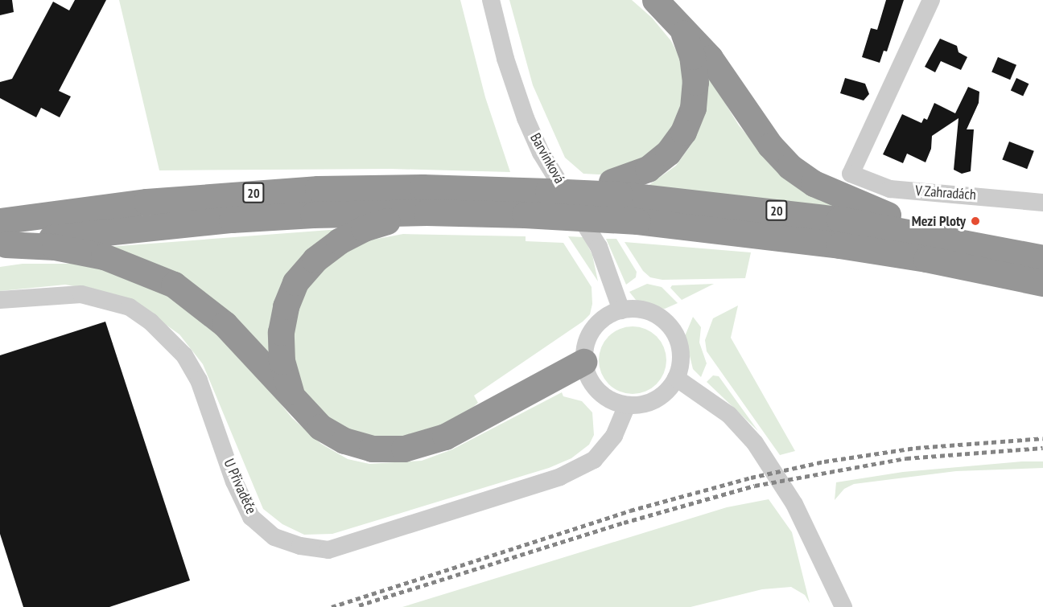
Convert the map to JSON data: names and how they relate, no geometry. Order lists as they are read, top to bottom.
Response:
{
  "streets": {
    "highway": ["20"],
    "street": ["Barvínková", "V Zahradách", "U Přivaděče"]
  },
  "crossings": [
    ["Barvínková", "U Přivaděče"]
  ],
  "places": ["Mezi Ploty"]
}
